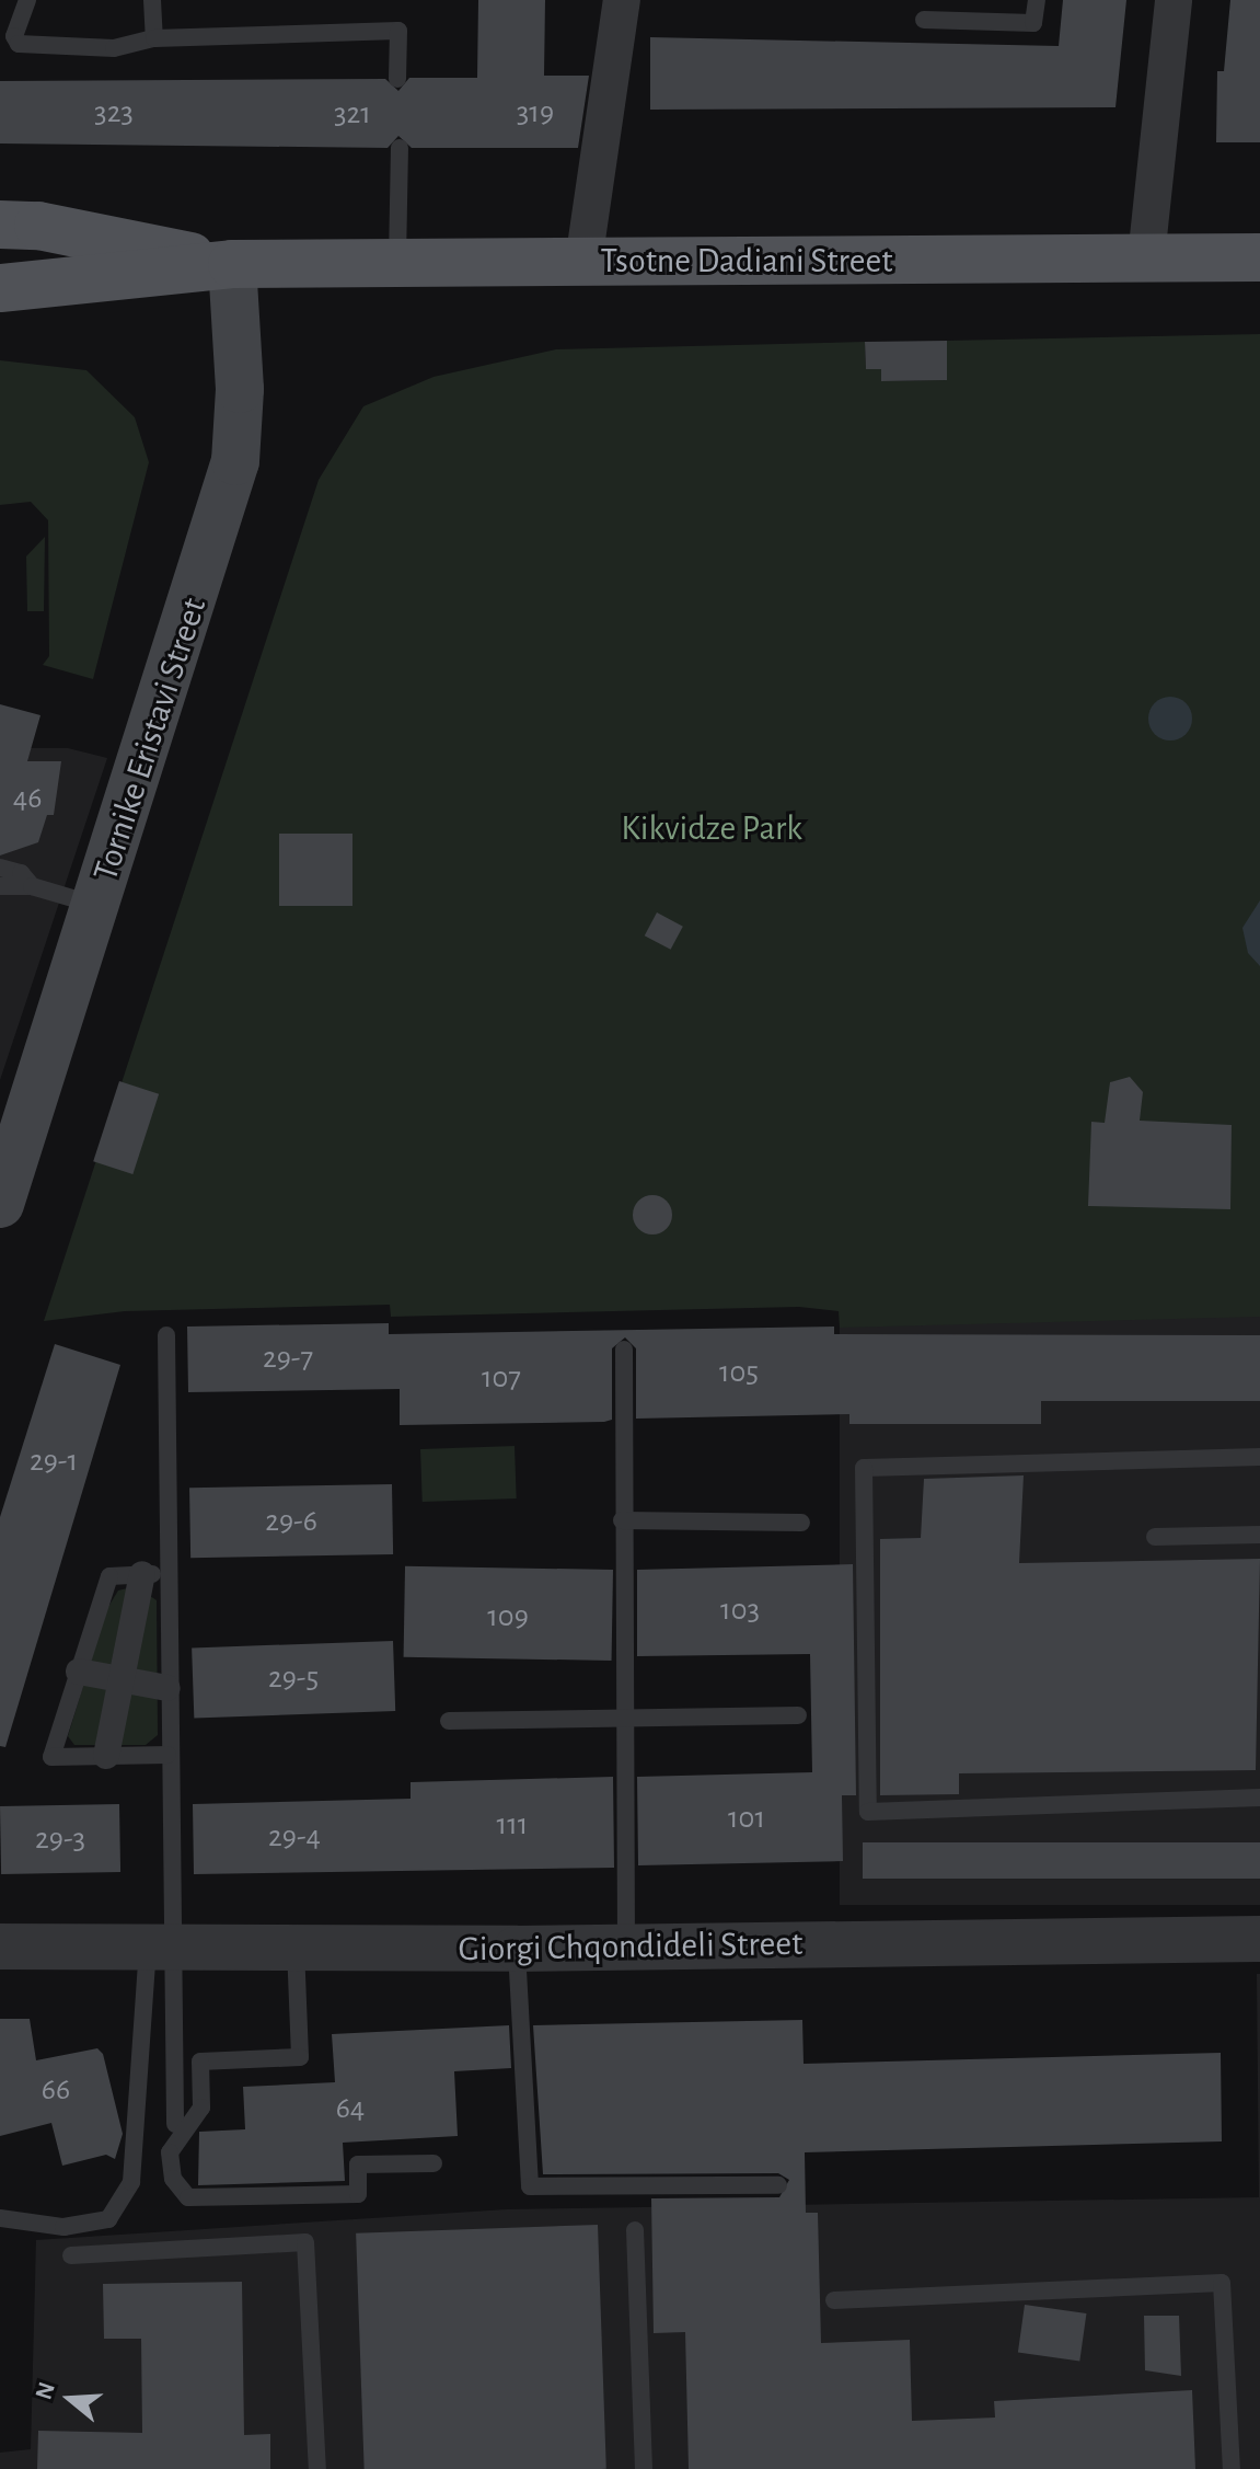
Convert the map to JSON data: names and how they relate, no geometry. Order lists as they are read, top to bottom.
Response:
{
  "streets": {
    "main road": ["Tsotne Dadiani Street", "Tornike Eristavi Street"],
    "street": ["Giorgi Chqondideli Street"]
  },
  "crossings": [
    ["Tsotne Dadiani Street", "Tornike Eristavi Street"]
  ],
  "parks": ["Kikvidze Park"],
  "house_numbers": [
    "323",
    "319",
    "321",
    "46",
    "29-7",
    "105",
    "107",
    "29-1",
    "29-6",
    "103",
    "109",
    "29-5",
    "101",
    "111",
    "29-4",
    "29-3",
    "66",
    "64"
  ],
  "north": "left"
}
